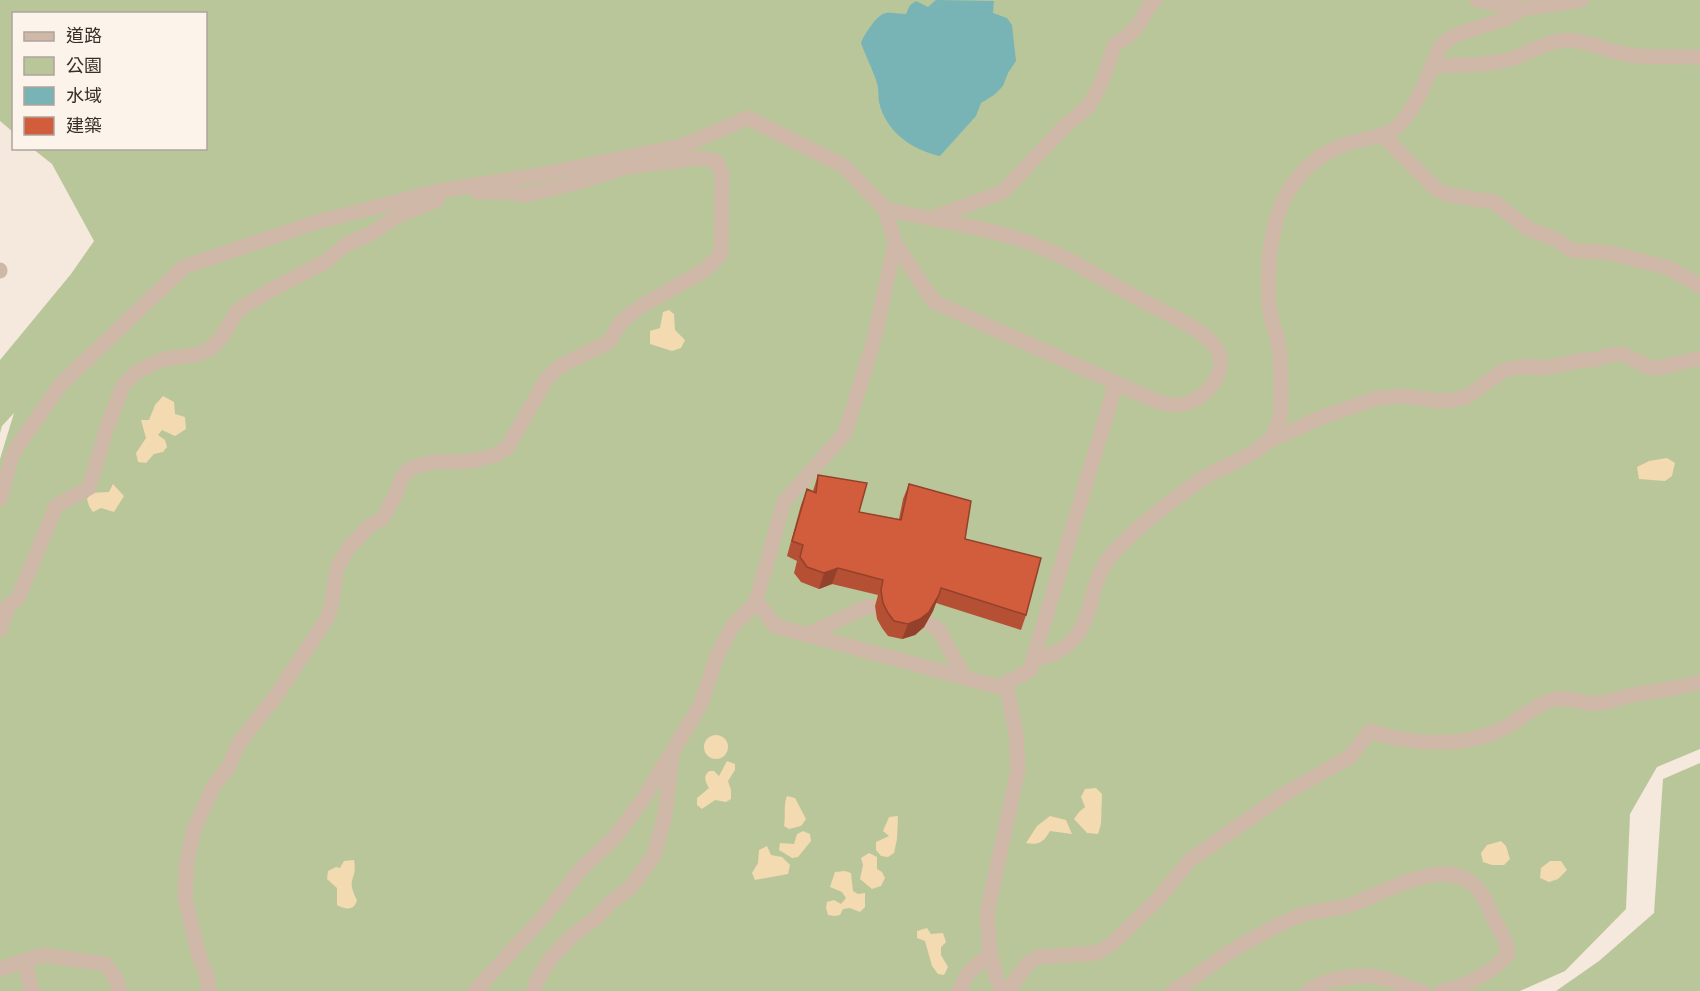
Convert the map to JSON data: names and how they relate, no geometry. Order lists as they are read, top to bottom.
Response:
{
  "legend": [
    "道路",
    "公園",
    "水域",
    "建築"
  ]
}
